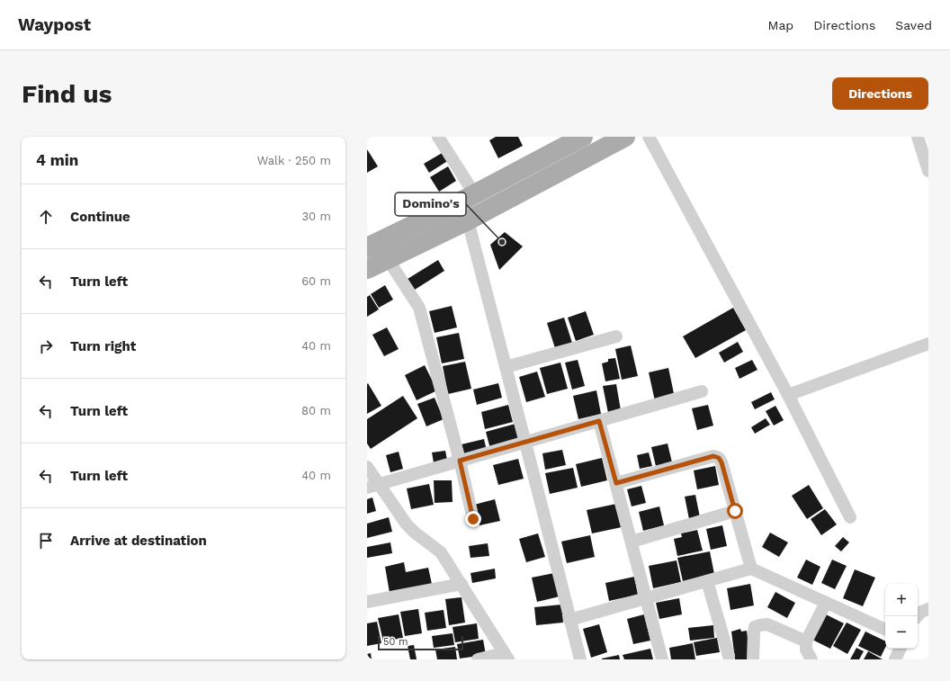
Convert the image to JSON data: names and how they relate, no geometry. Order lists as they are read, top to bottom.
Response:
{
  "places": ["Domino's"],
  "scale_bar": "50 m",
  "page": {
    "header": "Waypost",
    "nav": ["Map", "Directions", "Saved"],
    "buttons": "Directions",
    "title": "Find us",
    "heading": ["4 min", "Walk · 250 m"],
    "list": [
      ["Continue", "30 m"],
      ["Turn left", "60 m"],
      ["Turn right", "40 m"],
      ["Turn left", "80 m"],
      ["Turn left", "40 m"],
      "Arrive at destination"
    ],
    "map_buttons": ["+", "−"],
    "scale": "50 m"
  }
}
